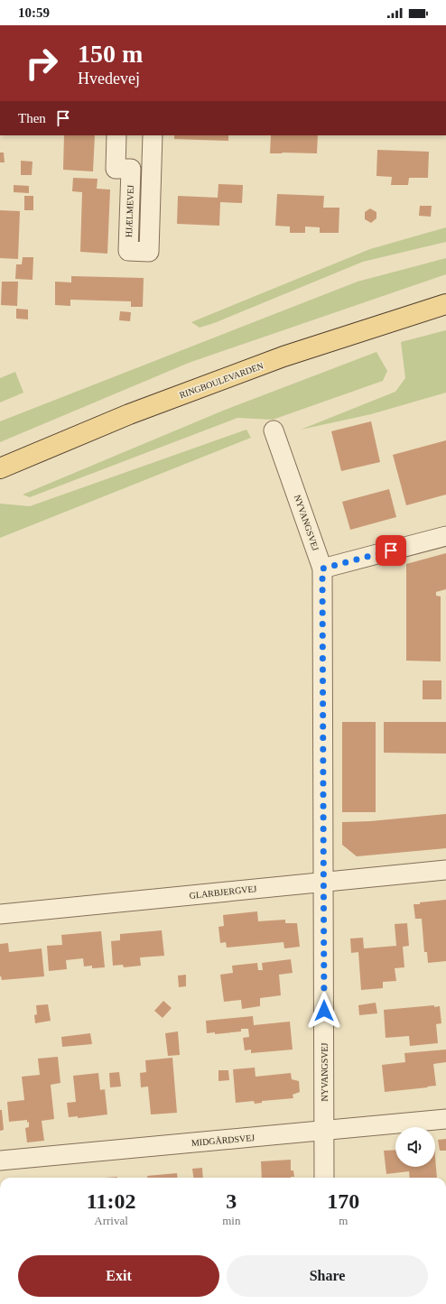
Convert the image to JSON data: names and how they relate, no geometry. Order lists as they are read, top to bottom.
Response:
{
  "streets": {
    "main road": ["RINGBOULEVARDEN"],
    "street": [
      "HJÆLMEVEJ",
      "NYVANGSVEJ",
      "GLARBJERGVEJ",
      "MIDGÅRDSVEJ"
    ]
  },
  "crossings": [
    ["NYVANGSVEJ", "GLARBJERGVEJ"],
    ["NYVANGSVEJ", "MIDGÅRDSVEJ"]
  ],
  "page": {
    "status": "10:59",
    "turn": ["150 m", "Hvedevej"],
    "then": "Then",
    "eta": [
      "11:02",
      "Arrival",
      "3",
      "min",
      "170",
      "m"
    ],
    "buttons": ["Exit", "Share"]
  }
}
